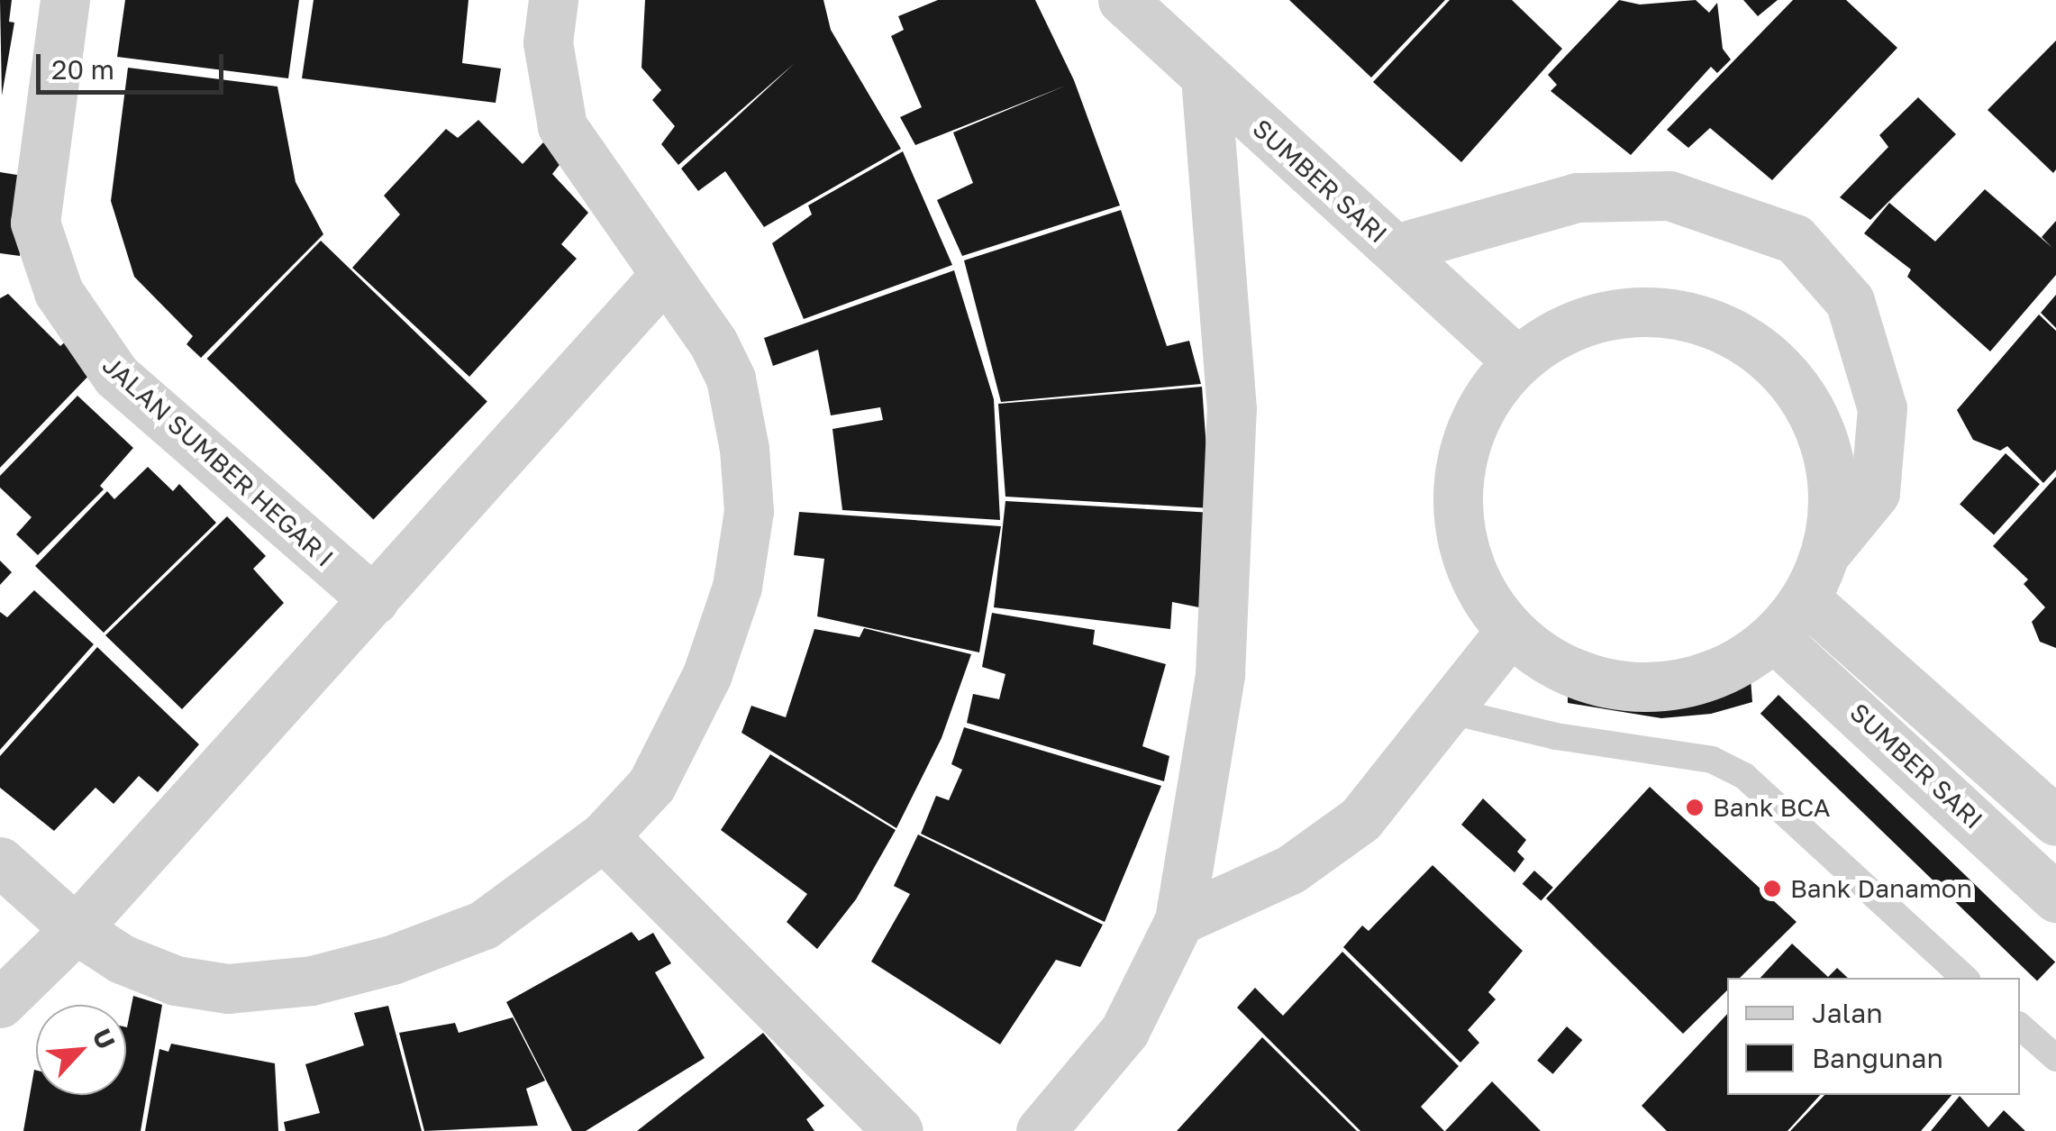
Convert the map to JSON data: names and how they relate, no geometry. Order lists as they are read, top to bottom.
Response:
{
  "streets": {
    "street": ["SUMBER SARI", "JALAN SUMBER HEGAR I"]
  },
  "places": ["Bank BCA", "Bank Danamon"],
  "legend": ["Jalan", "Bangunan"],
  "scale_bar": "20 m",
  "north": "top right"
}
